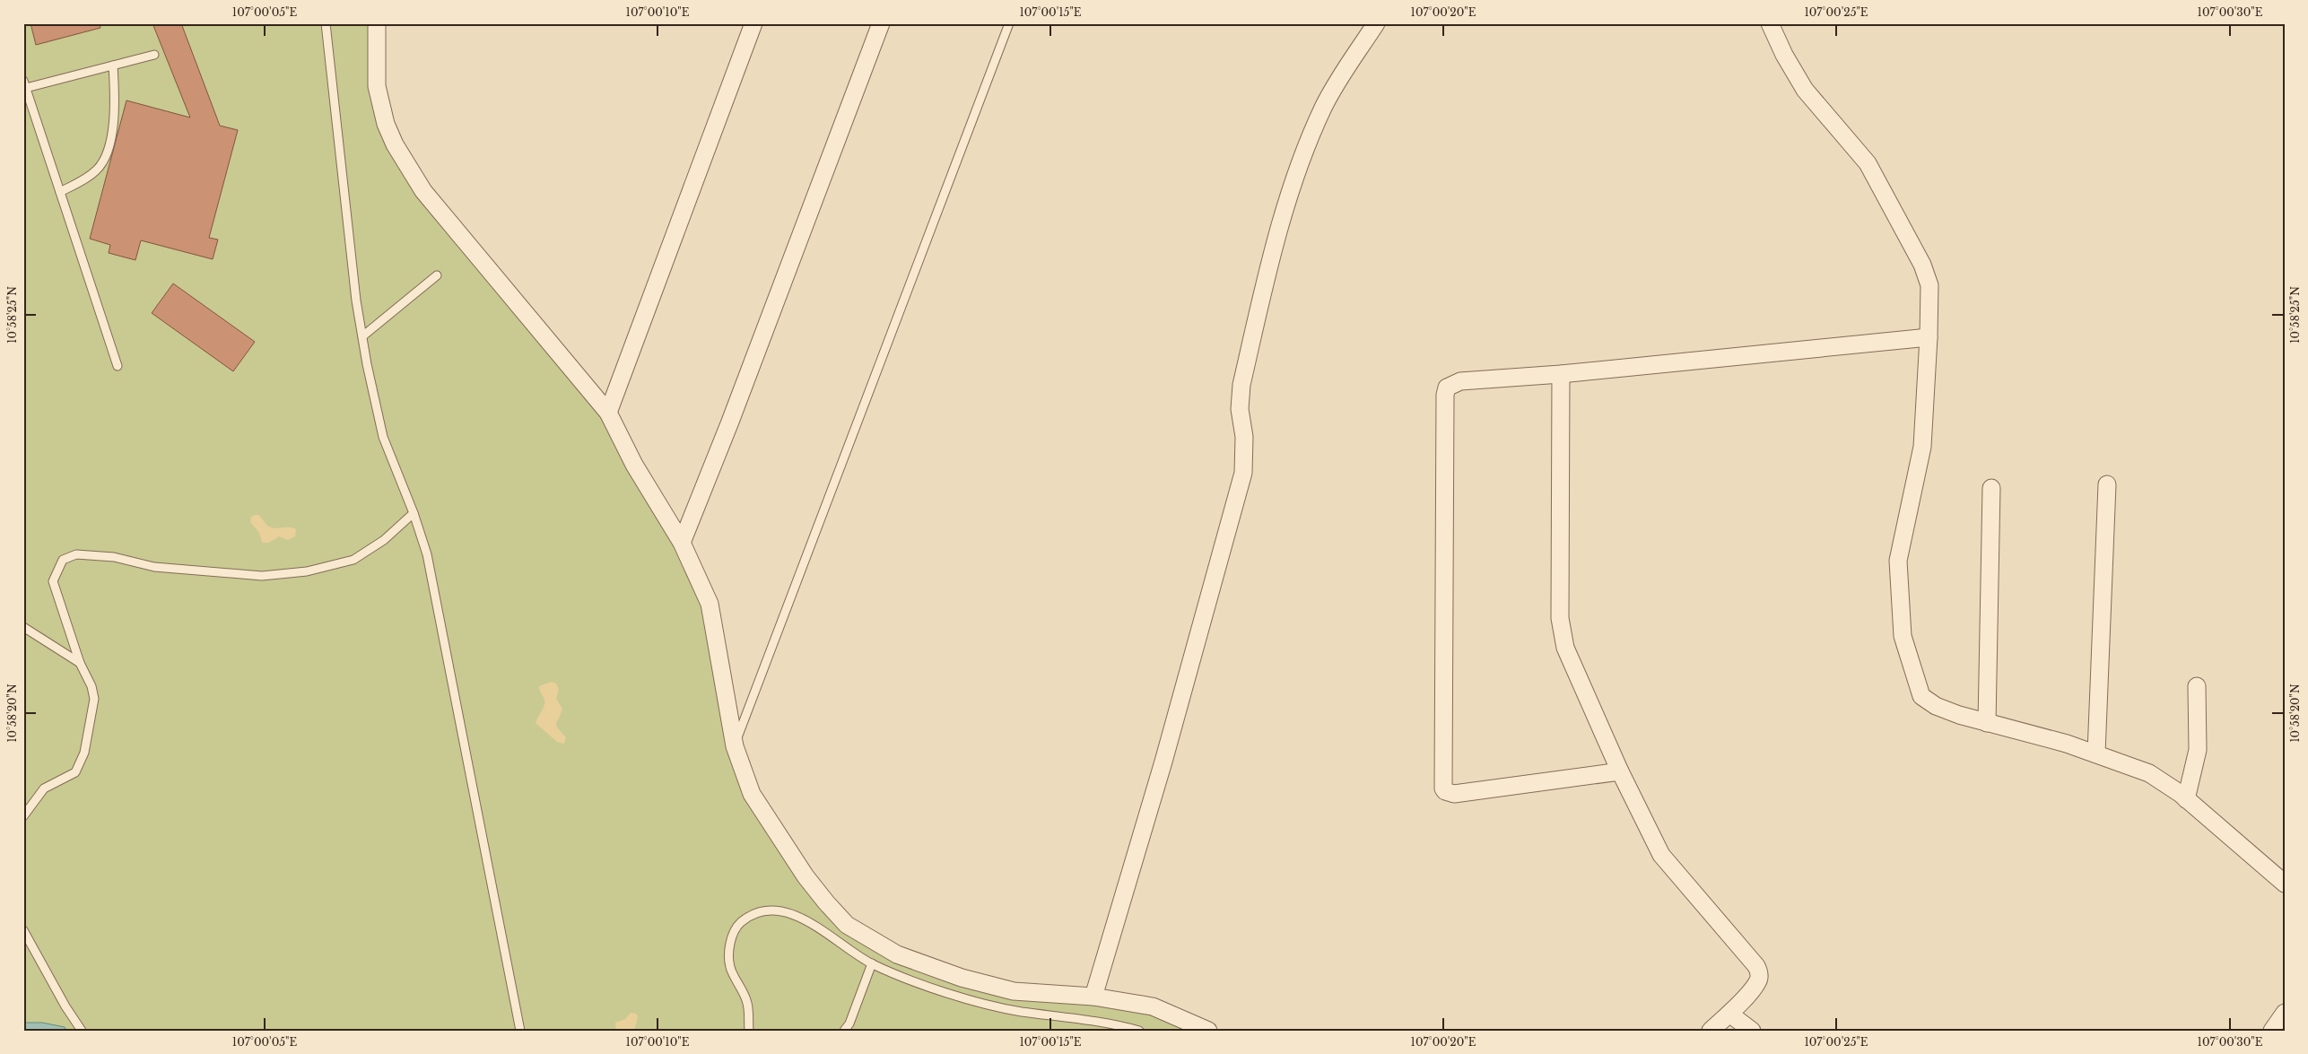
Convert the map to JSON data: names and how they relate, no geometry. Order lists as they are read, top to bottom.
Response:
{
  "coordinates": [
    "107°00'05\"E",
    "107°00'10\"E",
    "107°00'15\"E",
    "107°00'20\"E",
    "107°00'25\"E",
    "107°00'30\"E",
    "10°58'25\"N",
    "10°58'20\"N"
  ]
}
